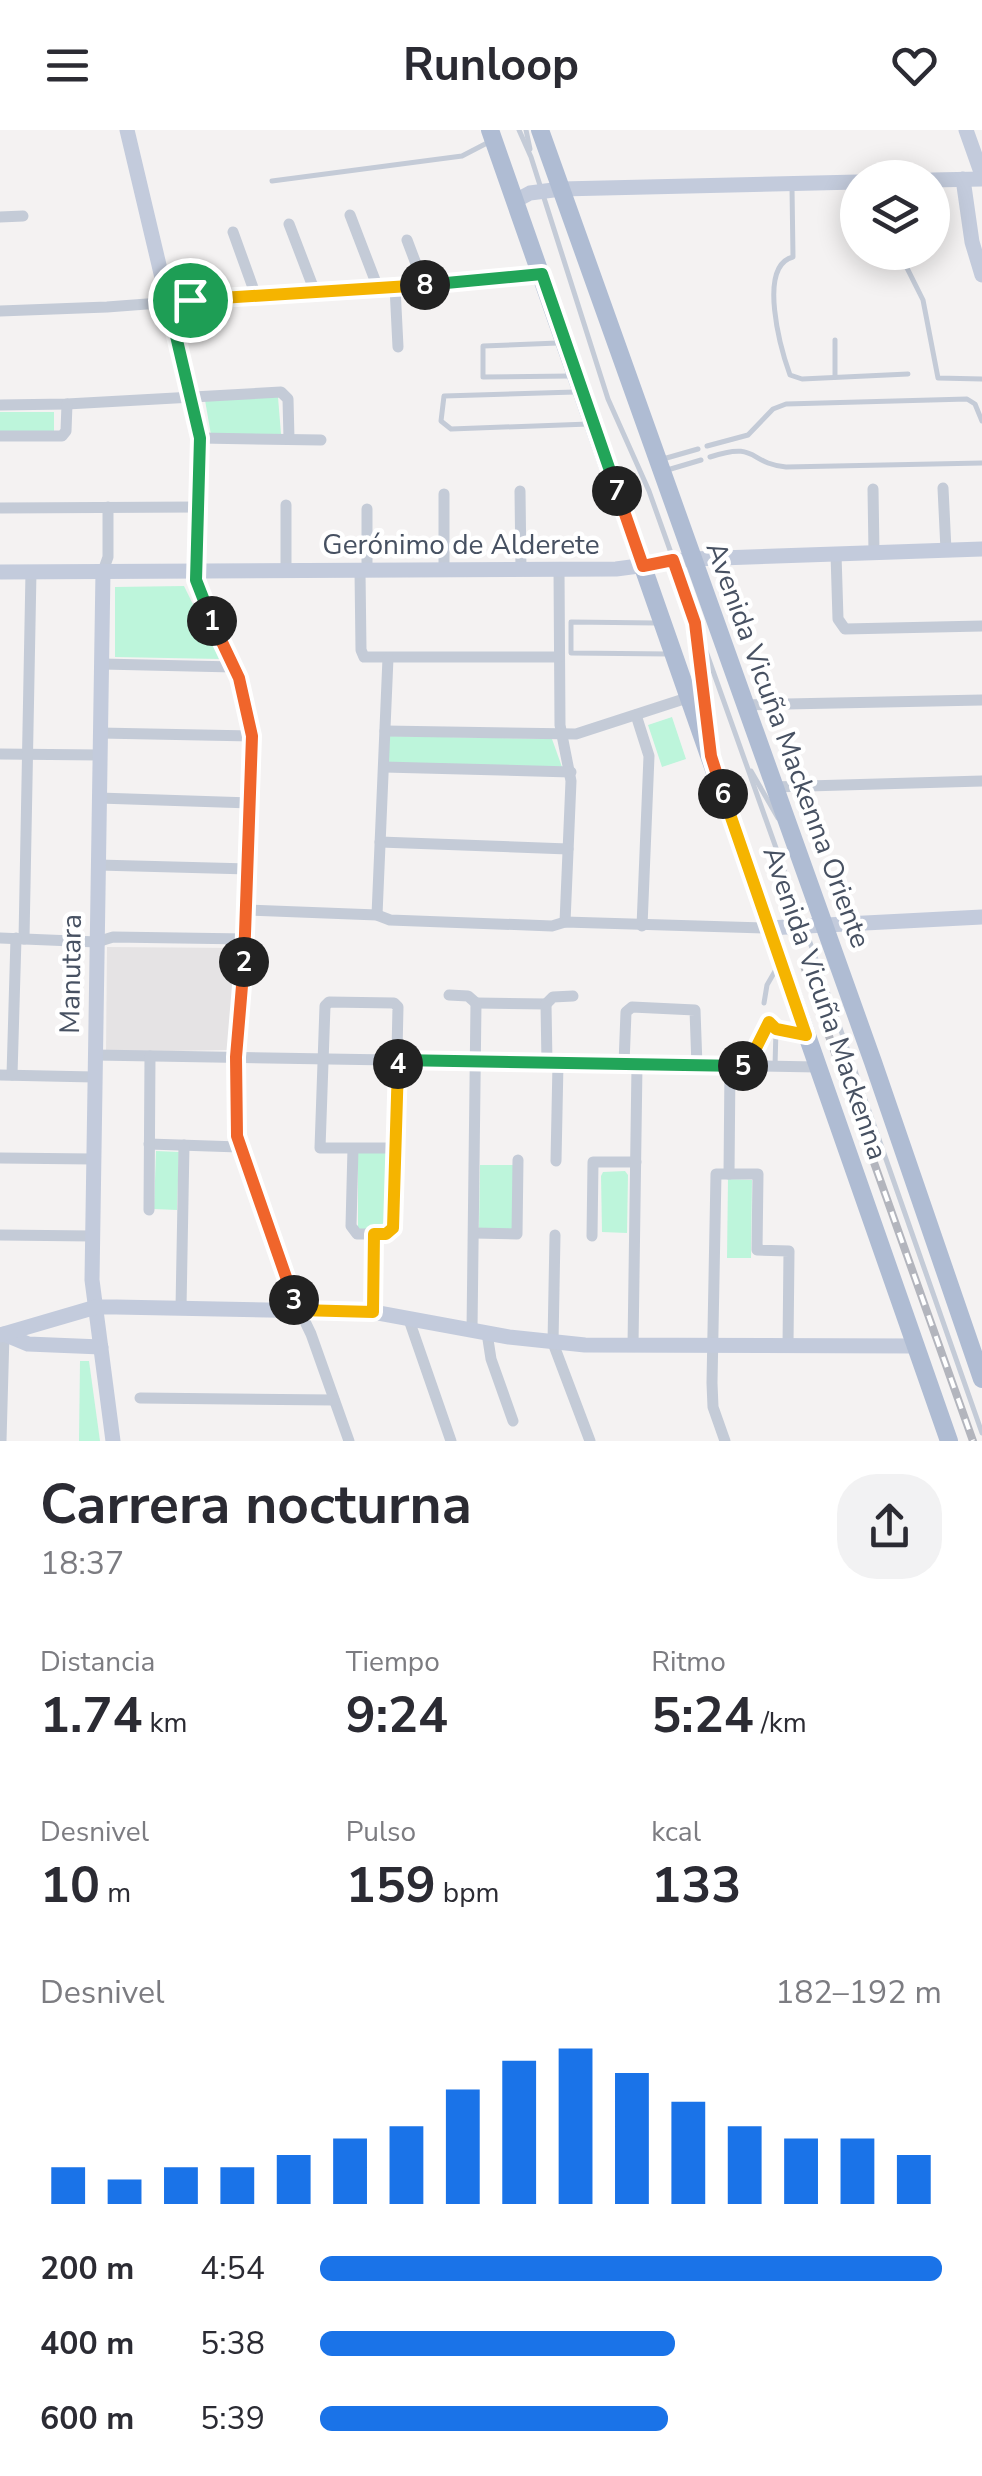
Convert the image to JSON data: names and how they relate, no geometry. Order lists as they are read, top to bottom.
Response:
{
  "streets": {
    "main road": [
      "Gerónimo de Alderete",
      "Avenida Vicuña Mackenna Oriente",
      "Manutara",
      "Avenida Vicuña Mackenna"
    ]
  },
  "crossings": [
    ["Gerónimo de Alderete", "Avenida Vicuña Mackenna Oriente"],
    ["Gerónimo de Alderete", "Manutara"],
    ["Gerónimo de Alderete", "Avenida Vicuña Mackenna"]
  ],
  "page": {
    "header": "Runloop",
    "pins": [
      "8",
      "7",
      "1",
      "6",
      "2",
      "4",
      "5",
      "3"
    ],
    "heading": ["Carrera nocturna", "18:37"],
    "stats": [
      ["Distancia", "1.74 km"],
      ["Tiempo", "9:24"],
      ["Ritmo", "5:24 /km"],
      ["Desnivel", "10 m"],
      ["Pulso", "159 bpm"],
      ["kcal", "133"]
    ],
    "chart": ["Desnivel", "182–192 m"],
    "list": [
      {
        "name": "200 m",
        "note": "4:54"
      },
      {
        "name": "400 m",
        "note": "5:38"
      },
      {
        "name": "600 m",
        "note": "5:39"
      }
    ]
  }
}
